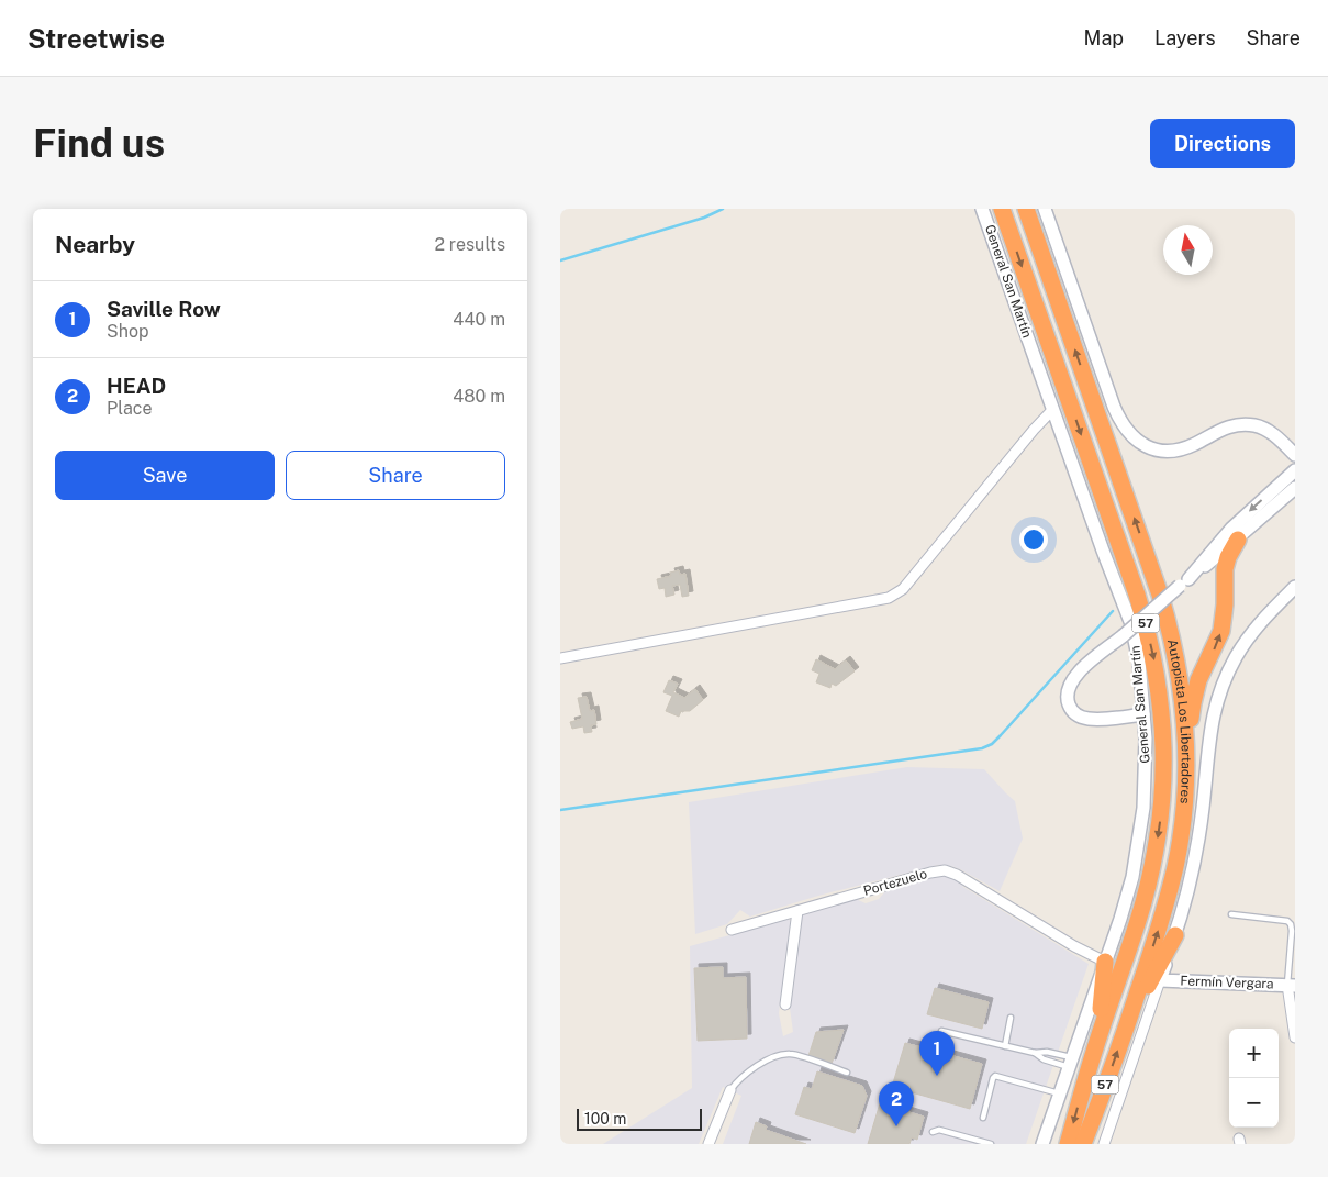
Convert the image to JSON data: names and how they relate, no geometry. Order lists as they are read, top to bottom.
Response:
{
  "streets": {
    "highway": ["57", "Autopista Los Libertadores"],
    "street": ["General San Martín", "Portezuelo", "Fermín Vergara"]
  },
  "crossings": [
    ["General San Martín", "Portezuelo"]
  ],
  "scale_bar": "100 m",
  "north": "top",
  "page": {
    "header": "Streetwise",
    "nav": ["Map", "Layers", "Share"],
    "buttons": [
      "Directions",
      ["Save", "Share"]
    ],
    "title": "Find us",
    "heading": ["Nearby", "2 results"],
    "list": [
      {
        "mark": "1",
        "name": "Saville Row",
        "note": "Shop",
        "value": "440 m"
      },
      {
        "mark": "2",
        "name": "HEAD",
        "note": "Place",
        "value": "480 m"
      }
    ],
    "map_buttons": ["+", "−"],
    "pins": ["1", "2"],
    "scale": "100 m"
  }
}
